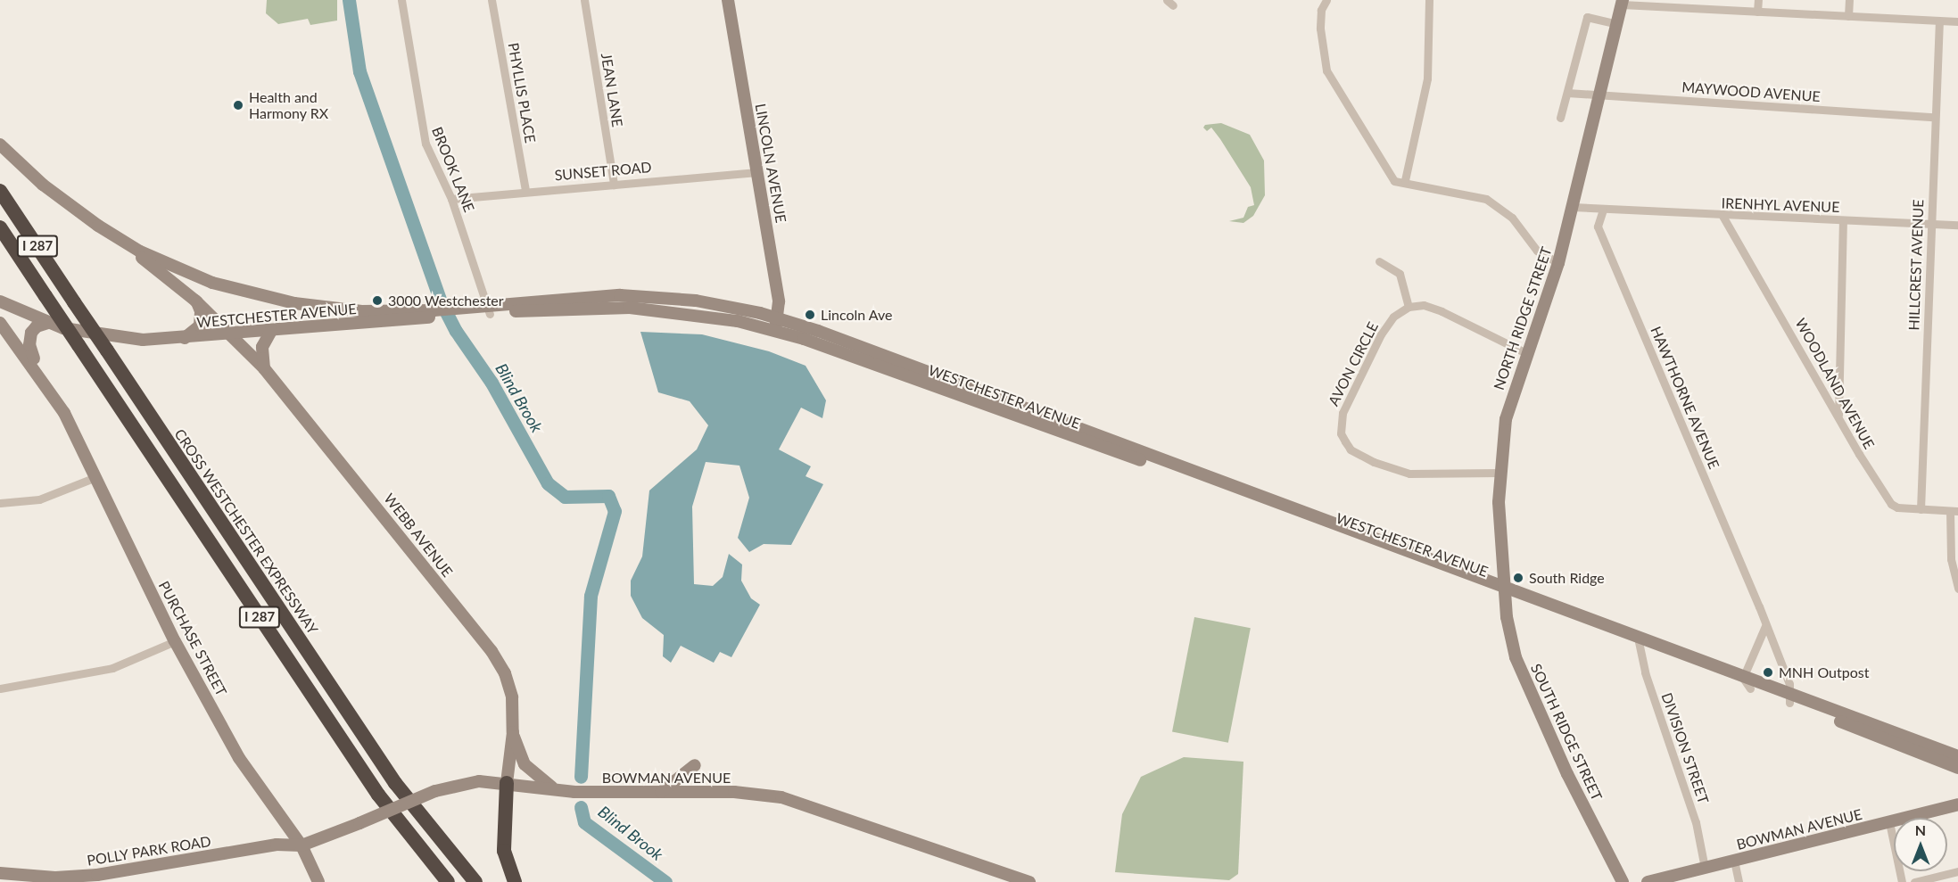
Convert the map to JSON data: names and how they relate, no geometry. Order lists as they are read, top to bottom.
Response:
{
  "streets": {
    "highway": ["I 287", "CROSS WESTCHESTER EXPRESSWAY"],
    "main road": [
      "LINCOLN AVENUE",
      "WESTCHESTER AVENUE",
      "NORTH RIDGE STREET",
      "WEBB AVENUE",
      "PURCHASE STREET",
      "SOUTH RIDGE STREET",
      "BOWMAN AVENUE",
      "POLLY PARK ROAD"
    ],
    "street": [
      "JEAN LANE",
      "MAYWOOD AVENUE",
      "PHYLLIS PLACE",
      "BROOK LANE",
      "SUNSET ROAD",
      "IRENHYL AVENUE",
      "HILLCREST AVENUE",
      "AVON CIRCLE",
      "WOODLAND AVENUE",
      "HAWTHORNE AVENUE",
      "DIVISION STREET"
    ]
  },
  "crossings": [
    ["JEAN LANE", "SUNSET ROAD"],
    ["MAYWOOD AVENUE", "HILLCREST AVENUE"],
    ["MAYWOOD AVENUE", "NORTH RIDGE STREET"],
    ["PHYLLIS PLACE", "SUNSET ROAD"],
    ["LINCOLN AVENUE", "SUNSET ROAD"],
    ["LINCOLN AVENUE", "WESTCHESTER AVENUE"],
    ["BROOK LANE", "SUNSET ROAD"],
    ["BROOK LANE", "WESTCHESTER AVENUE"],
    ["IRENHYL AVENUE", "HILLCREST AVENUE"],
    ["IRENHYL AVENUE", "WOODLAND AVENUE"],
    ["IRENHYL AVENUE", "HAWTHORNE AVENUE"],
    ["HILLCREST AVENUE", "WOODLAND AVENUE"],
    ["WESTCHESTER AVENUE", "NORTH RIDGE STREET"],
    ["WESTCHESTER AVENUE", "HAWTHORNE AVENUE"],
    ["WESTCHESTER AVENUE", "WEBB AVENUE"],
    ["WESTCHESTER AVENUE", "SOUTH RIDGE STREET"],
    ["WESTCHESTER AVENUE", "DIVISION STREET"],
    ["NORTH RIDGE STREET", "AVON CIRCLE"],
    ["NORTH RIDGE STREET", "SOUTH RIDGE STREET"],
    ["WEBB AVENUE", "BOWMAN AVENUE"],
    ["PURCHASE STREET", "BOWMAN AVENUE"],
    ["PURCHASE STREET", "POLLY PARK ROAD"],
    ["DIVISION STREET", "BOWMAN AVENUE"],
    ["BOWMAN AVENUE", "POLLY PARK ROAD"]
  ],
  "water": ["Blind Brook"],
  "places": [
    "Health and Harmony RX",
    "3000 Westchester",
    "Lincoln Ave",
    "South Ridge",
    "MNH Outpost"
  ],
  "north": "top"
}
